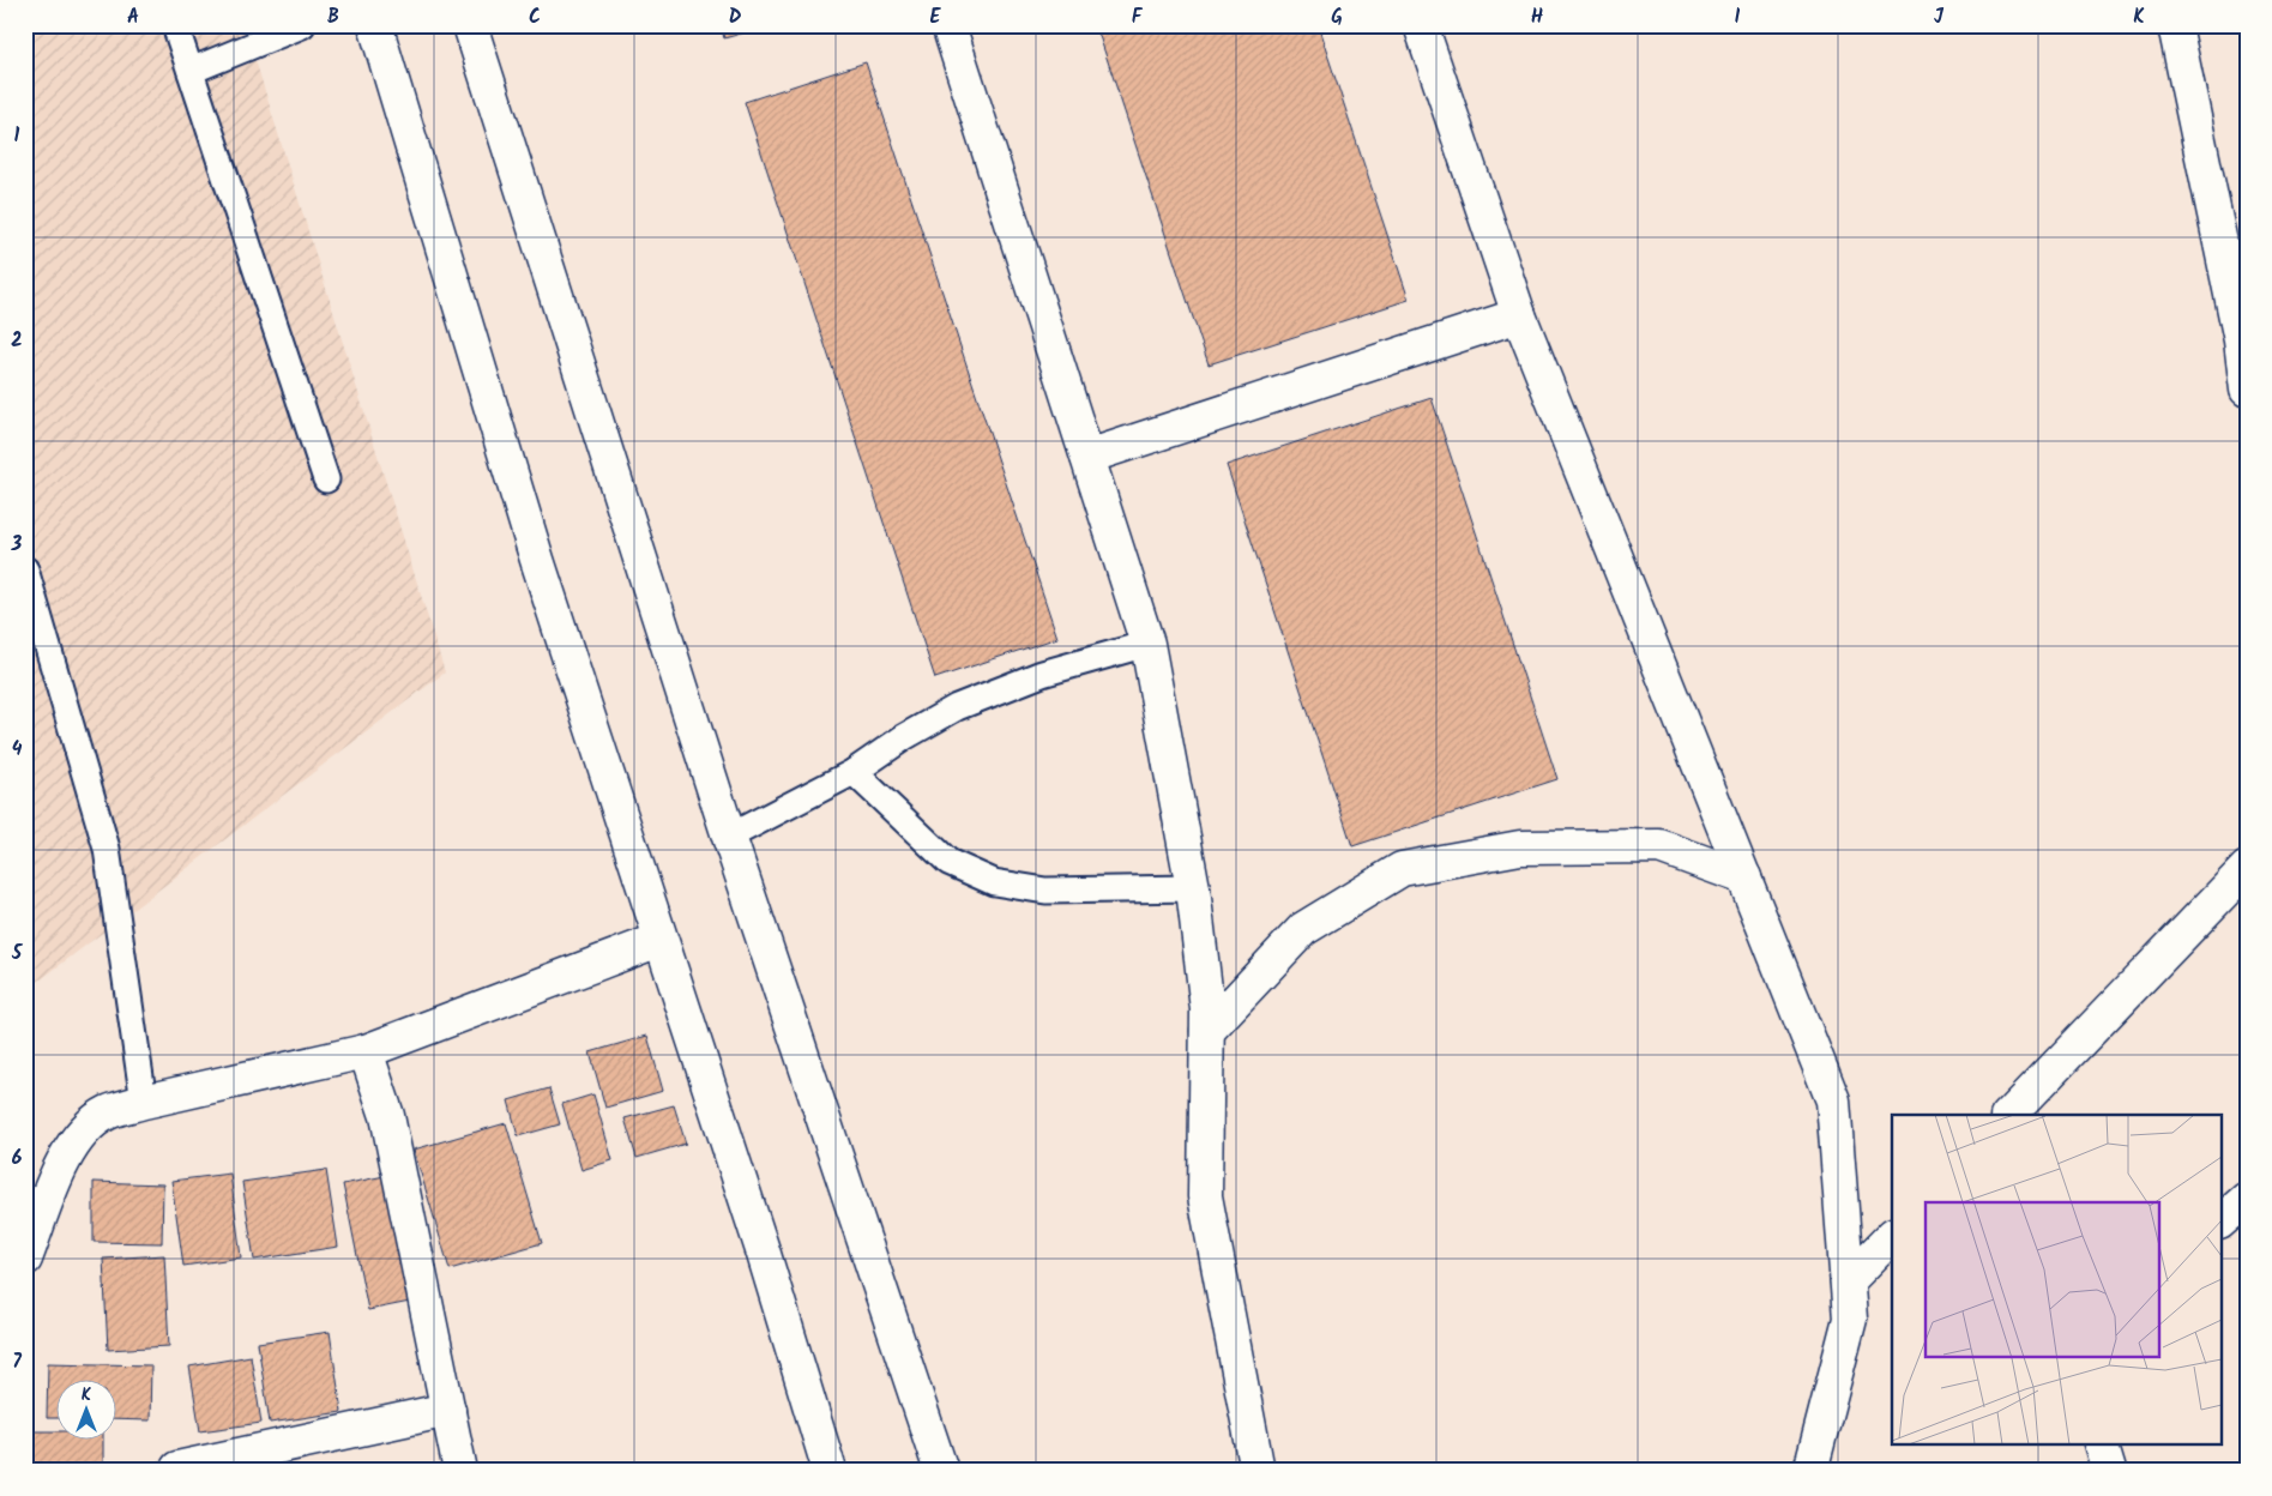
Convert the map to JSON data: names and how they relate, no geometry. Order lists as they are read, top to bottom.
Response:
{
  "north": "top",
  "grid": {
    "columns": [
      "A",
      "B",
      "C",
      "D",
      "E",
      "F",
      "G",
      "H",
      "I",
      "J",
      "K"
    ],
    "rows": [
      "1",
      "2",
      "3",
      "4",
      "5",
      "6",
      "7"
    ]
  }
}
